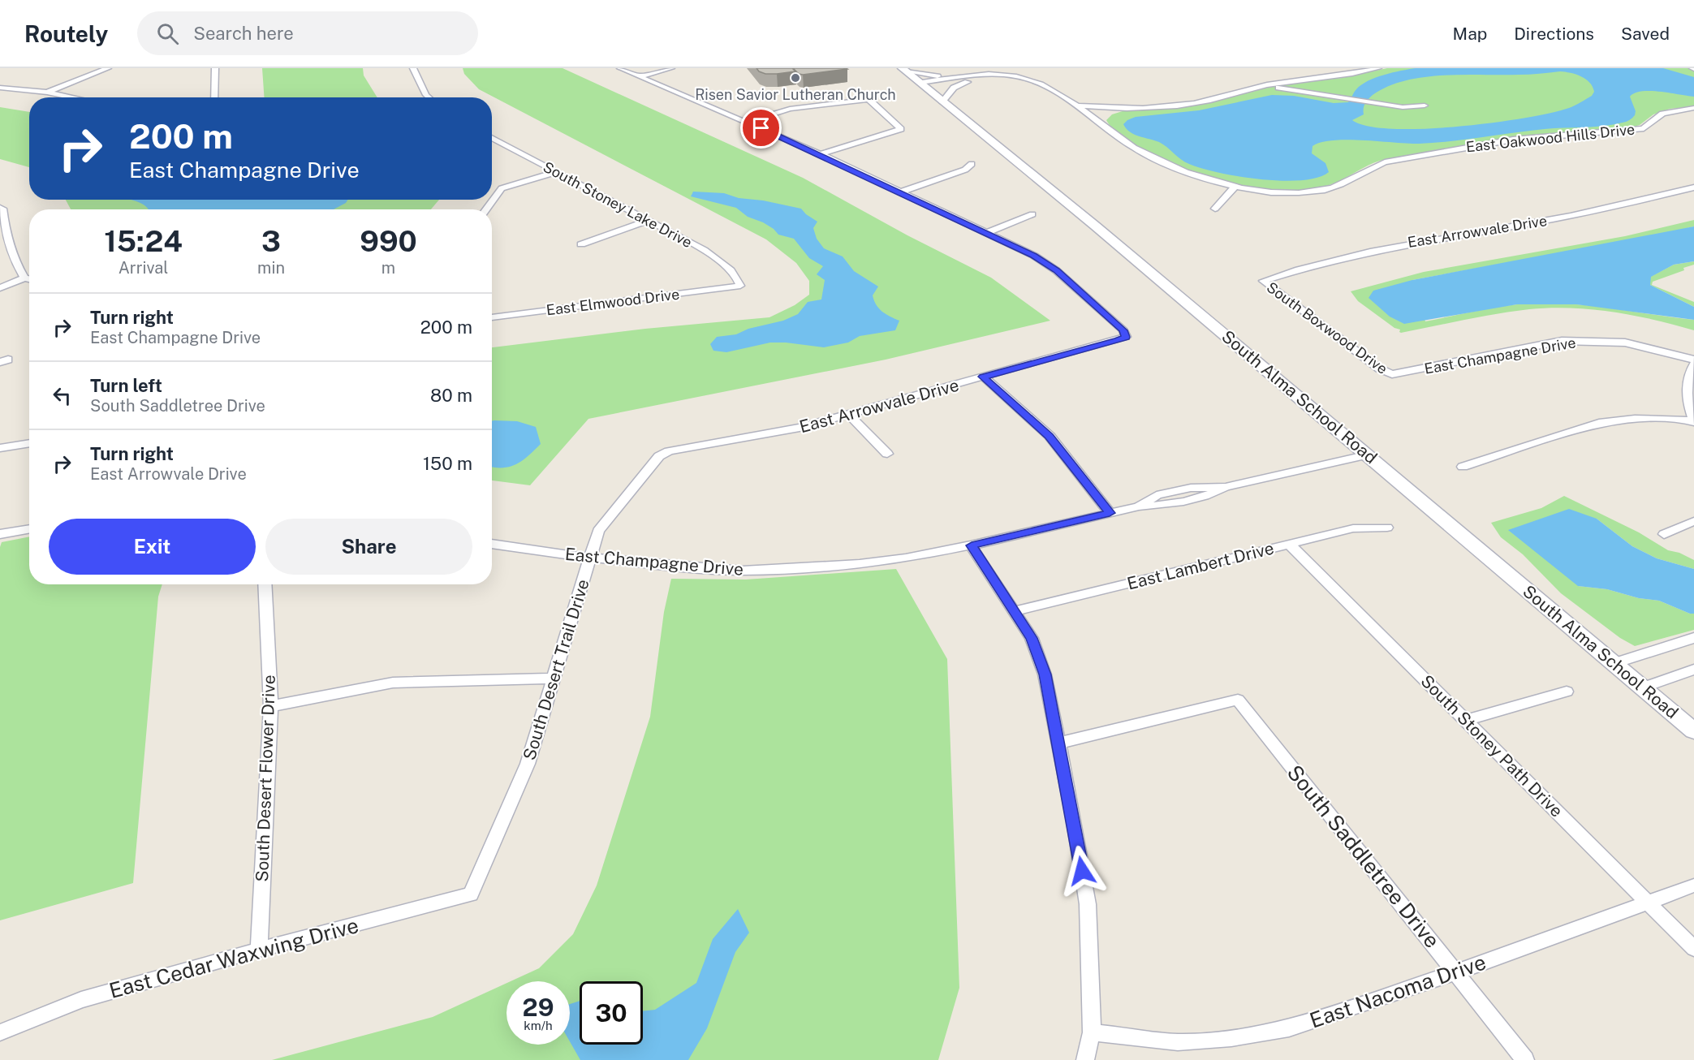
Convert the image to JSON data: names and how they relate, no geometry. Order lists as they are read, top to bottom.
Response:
{
  "streets": {
    "main road": ["South Alma School Road"],
    "street": [
      "East Oakwood Hills Drive",
      "South Stoney Lake Drive",
      "East Arrowvale Drive",
      "East Elmwood Drive",
      "South Boxwood Drive",
      "East Champagne Drive",
      "East Lambert Drive",
      "South Desert Trail Drive",
      "South Stoney Path Drive",
      "South Desert Flower Drive",
      "South Saddletree Drive",
      "East Cedar Waxwing Drive",
      "East Nacoma Drive"
    ]
  },
  "crossings": [
    ["East Oakwood Hills Drive", "South Alma School Road"],
    ["South Stoney Lake Drive", "East Elmwood Drive"],
    ["East Arrowvale Drive", "South Boxwood Drive"],
    ["East Arrowvale Drive", "South Desert Trail Drive"],
    ["South Boxwood Drive", "East Champagne Drive"],
    ["East Champagne Drive", "South Alma School Road"],
    ["East Champagne Drive", "South Desert Trail Drive"],
    ["East Lambert Drive", "South Stoney Path Drive"],
    ["South Desert Trail Drive", "East Cedar Waxwing Drive"],
    ["South Stoney Path Drive", "East Nacoma Drive"],
    ["South Desert Flower Drive", "East Cedar Waxwing Drive"],
    ["South Saddletree Drive", "East Nacoma Drive"]
  ],
  "places": ["Risen Savior Lutheran Church"],
  "page": {
    "header": "Routely",
    "search": "Search here",
    "nav": ["Map", "Directions", "Saved"],
    "turn": ["200 m", "East Champagne Drive"],
    "eta": [
      "15:24",
      "Arrival",
      "3",
      "min",
      "990",
      "m"
    ],
    "list": [
      {
        "name": "Turn right",
        "note": "East Champagne Drive",
        "value": "200 m"
      },
      {
        "name": "Turn left",
        "note": "South Saddletree Drive",
        "value": "80 m"
      },
      {
        "name": "Turn right",
        "note": "East Arrowvale Drive",
        "value": "150 m"
      }
    ],
    "buttons": ["Exit", "Share"],
    "speed": "29 km/h",
    "limit": "30"
  }
}
